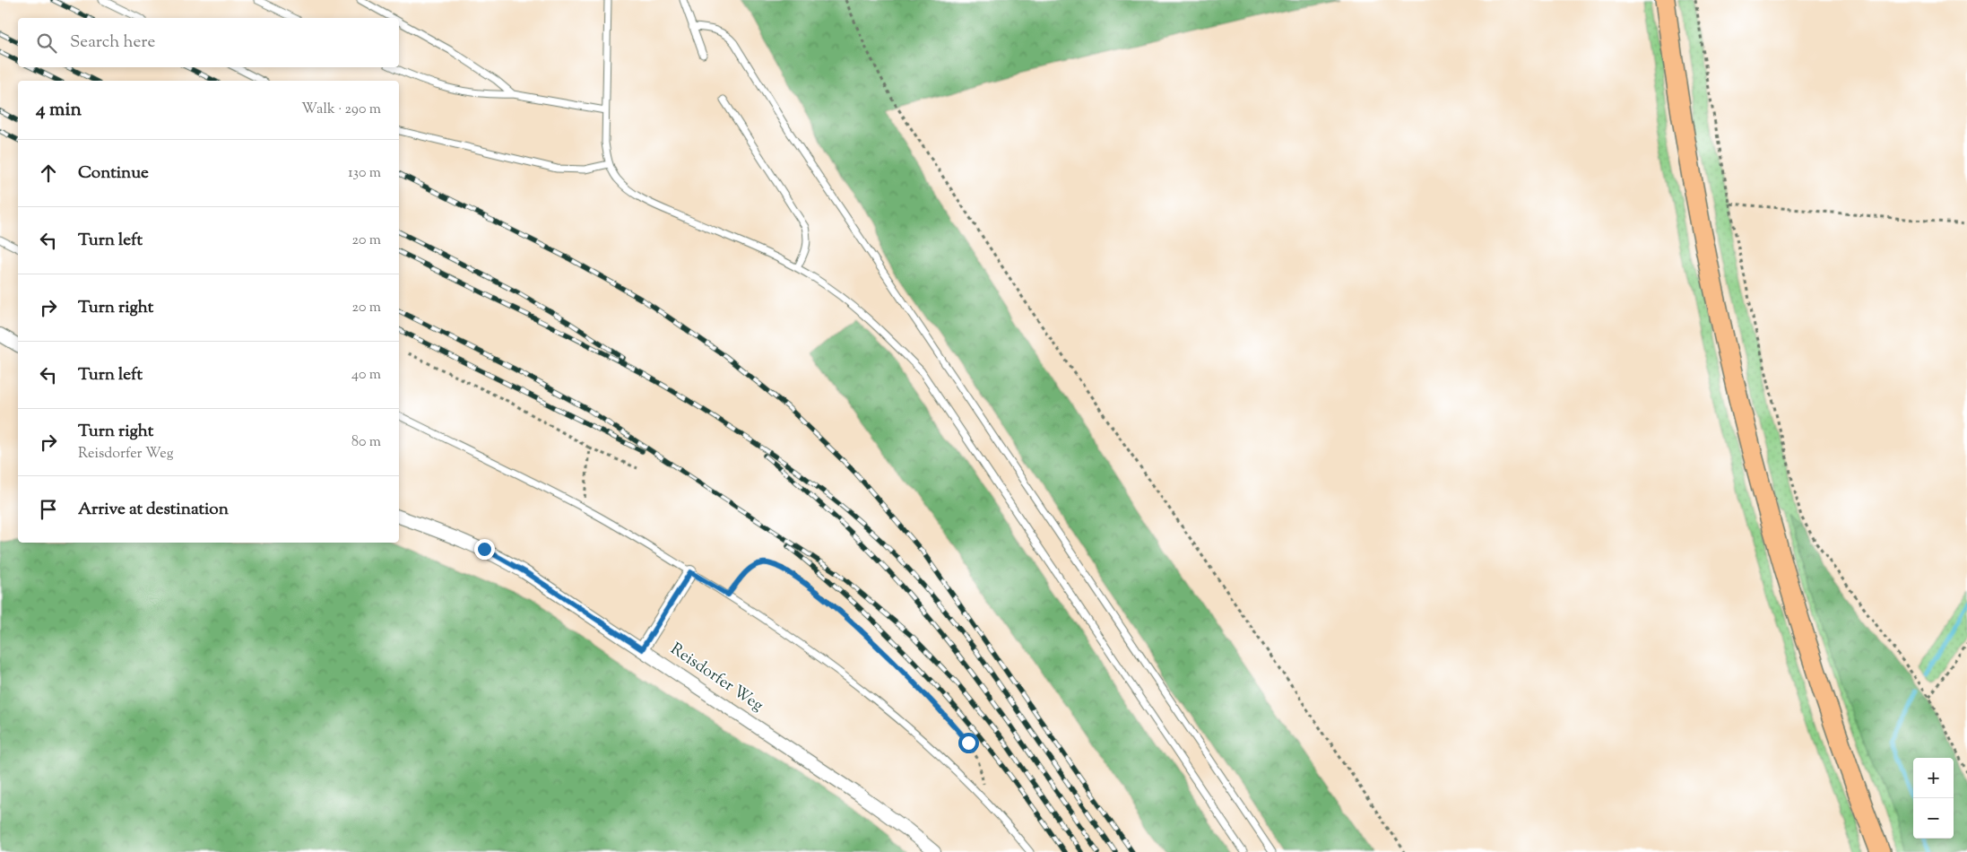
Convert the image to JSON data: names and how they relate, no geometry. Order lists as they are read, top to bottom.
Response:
{
  "streets": {
    "street": ["Reisdorfer Weg"]
  },
  "page": {
    "search": "Search here",
    "heading": ["4 min", "Walk · 290 m"],
    "list": [
      ["Continue", "130 m"],
      ["Turn left", "20 m"],
      ["Turn right", "20 m"],
      ["Turn left", "40 m"],
      ["Turn right", "Reisdorfer Weg", "80 m"],
      "Arrive at destination"
    ],
    "map_buttons": ["+", "−"]
  }
}
